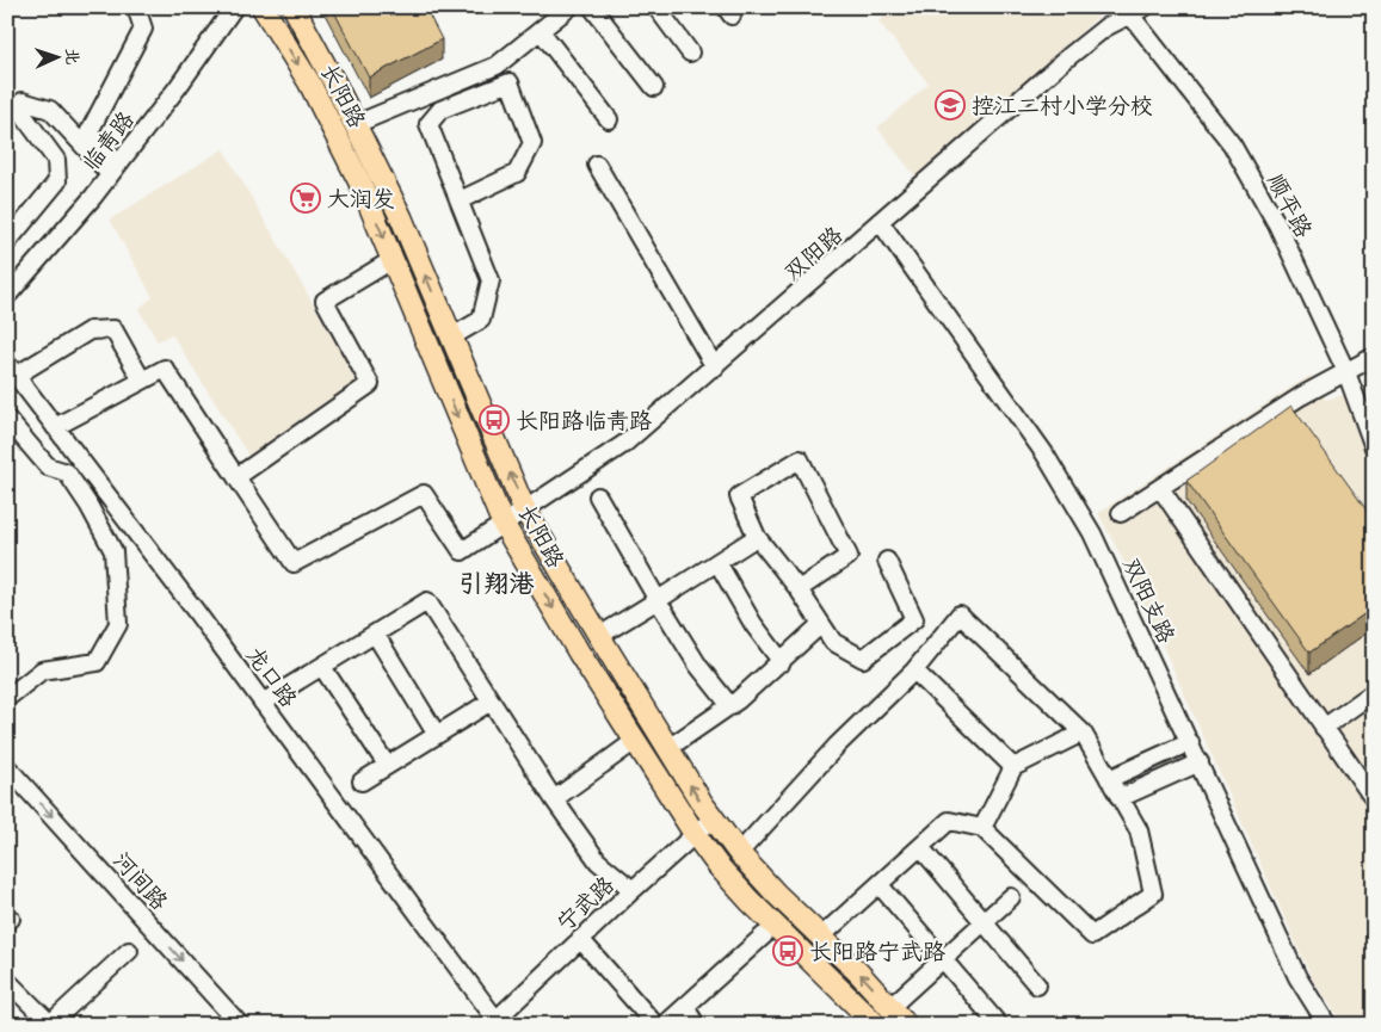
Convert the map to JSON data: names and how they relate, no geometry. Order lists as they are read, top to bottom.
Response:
{
  "streets": {
    "main road": ["长阳路"],
    "street": [
      "临青路",
      "顺平路",
      "双阳路",
      "双阳支路",
      "龙口路",
      "河间路",
      "宁武路"
    ]
  },
  "crossings": [
    ["长阳路", "双阳路"],
    ["长阳路", "宁武路"],
    ["顺平路", "双阳路"],
    ["双阳路", "双阳支路"],
    ["龙口路", "宁武路"]
  ],
  "one_way": ["河间路"],
  "districts": ["引翔港"],
  "places": {
    "school or university": ["控江二村小学分校"],
    "supermarket": ["大润发"],
    "bus stop": ["长阳路临青路", "长阳路宁武路"]
  },
  "north": "right"
}
